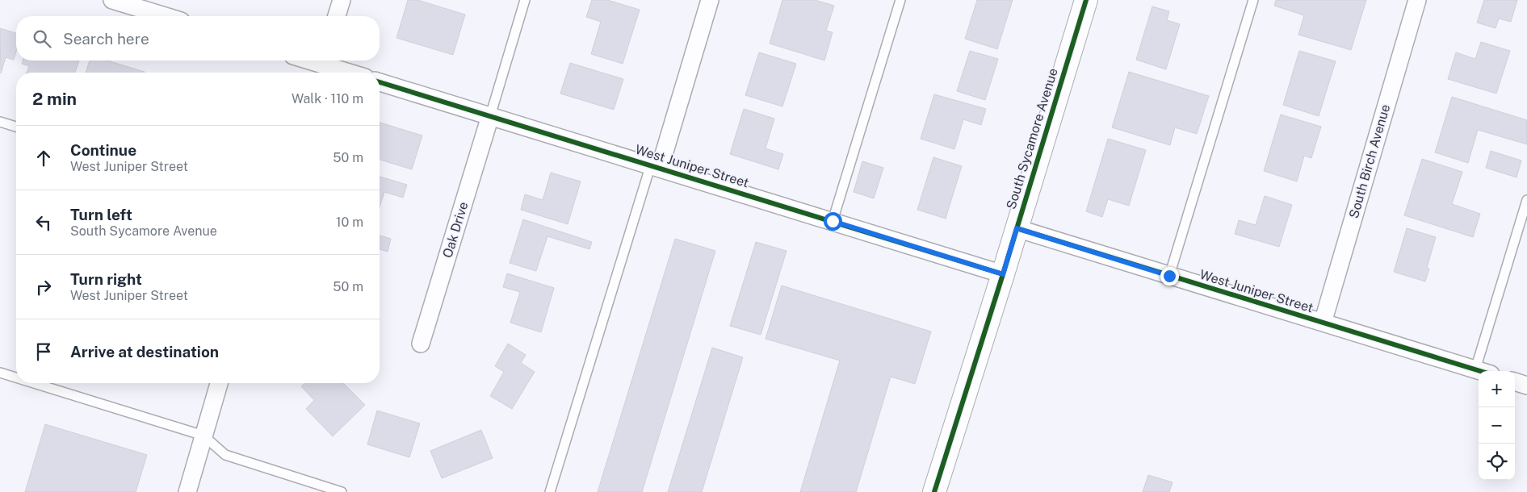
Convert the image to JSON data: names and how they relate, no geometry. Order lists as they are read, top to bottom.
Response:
{
  "streets": {
    "street": [
      "South Sycamore Avenue",
      "South Birch Avenue",
      "West Juniper Street",
      "Oak Drive"
    ]
  },
  "crossings": [
    ["South Sycamore Avenue", "West Juniper Street"],
    ["South Birch Avenue", "West Juniper Street"],
    ["West Juniper Street", "Oak Drive"]
  ],
  "page": {
    "search": "Search here",
    "heading": ["2 min", "Walk · 110 m"],
    "list": [
      ["Continue", "West Juniper Street", "50 m"],
      ["Turn left", "South Sycamore Avenue", "10 m"],
      ["Turn right", "West Juniper Street", "50 m"],
      "Arrive at destination"
    ],
    "map_buttons": ["+", "−"]
  }
}
